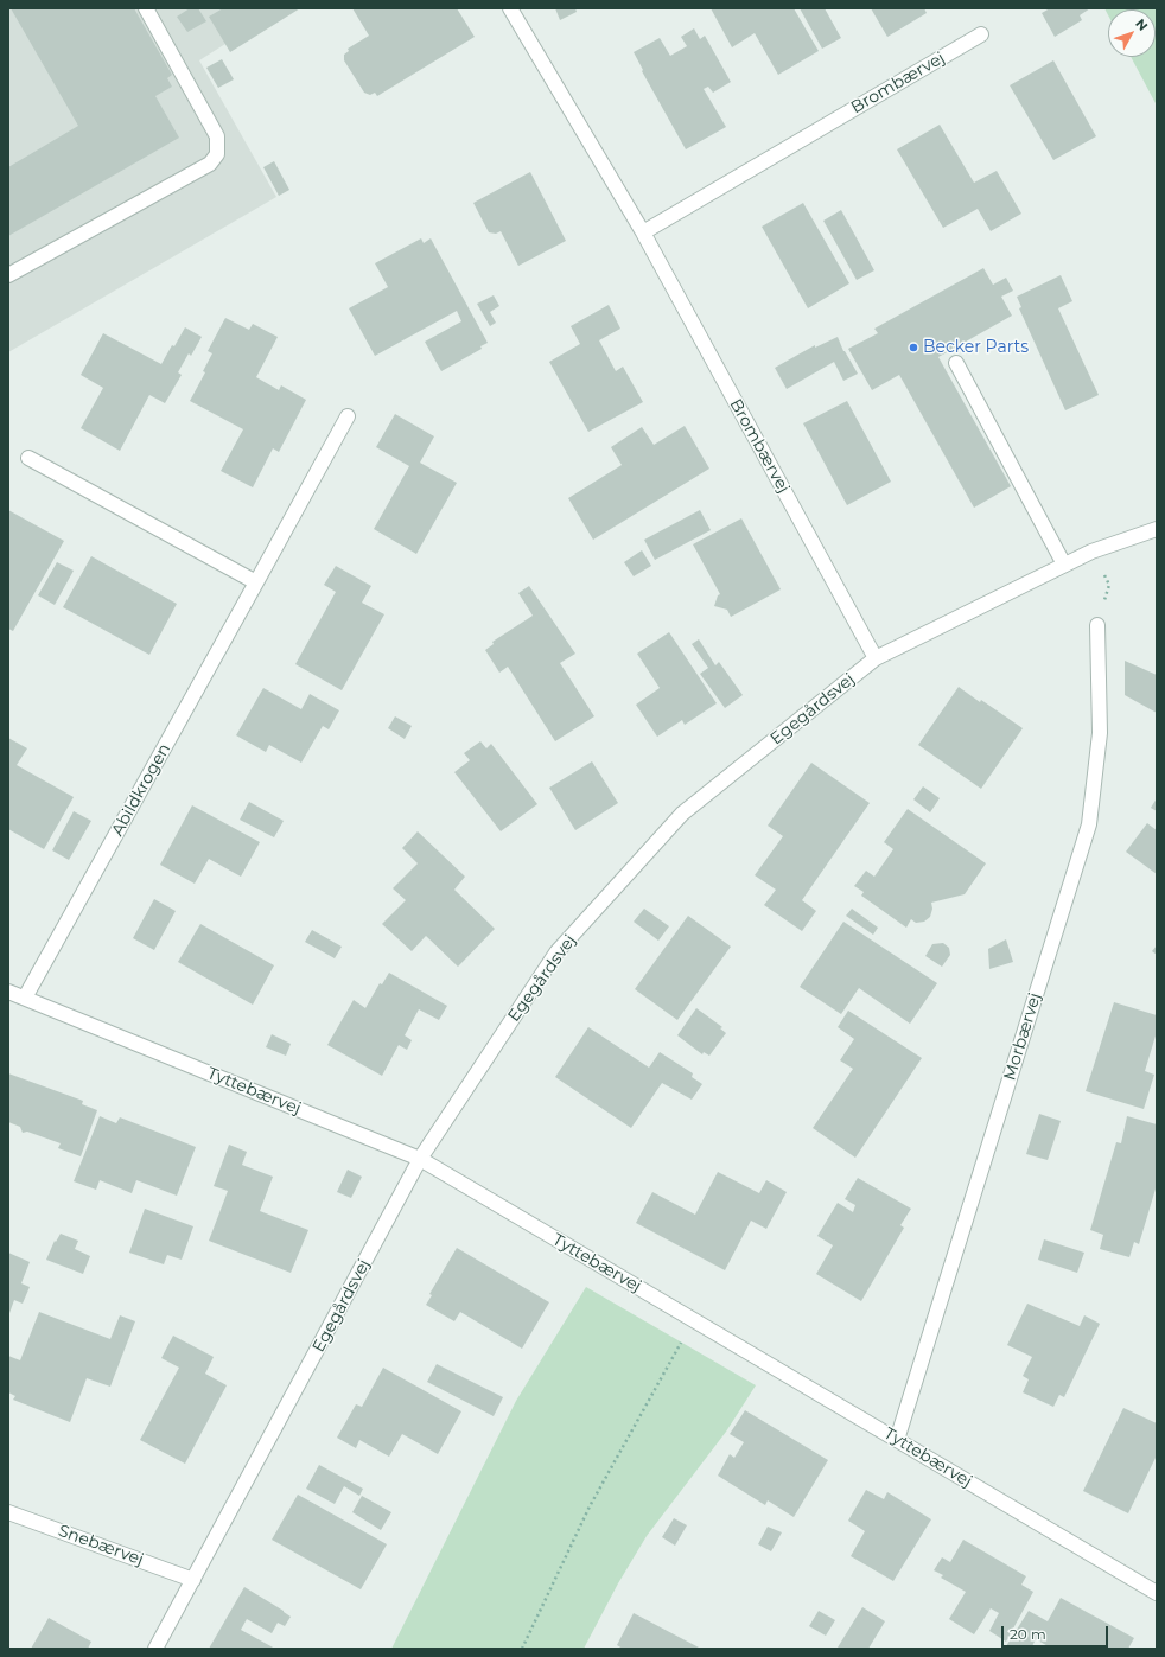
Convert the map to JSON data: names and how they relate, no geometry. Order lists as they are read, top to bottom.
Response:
{
  "streets": {
    "street": [
      "Brombærvej",
      "Egegårdsvej",
      "Abildkrogen",
      "Morbærvej",
      "Tyttebærvej",
      "Snebærvej"
    ]
  },
  "crossings": [
    ["Brombærvej", "Egegårdsvej"],
    ["Egegårdsvej", "Tyttebærvej"],
    ["Egegårdsvej", "Snebærvej"],
    ["Abildkrogen", "Tyttebærvej"],
    ["Morbærvej", "Tyttebærvej"]
  ],
  "places": ["Becker Parts"],
  "scale_bar": "20 m",
  "north": "top right"
}
